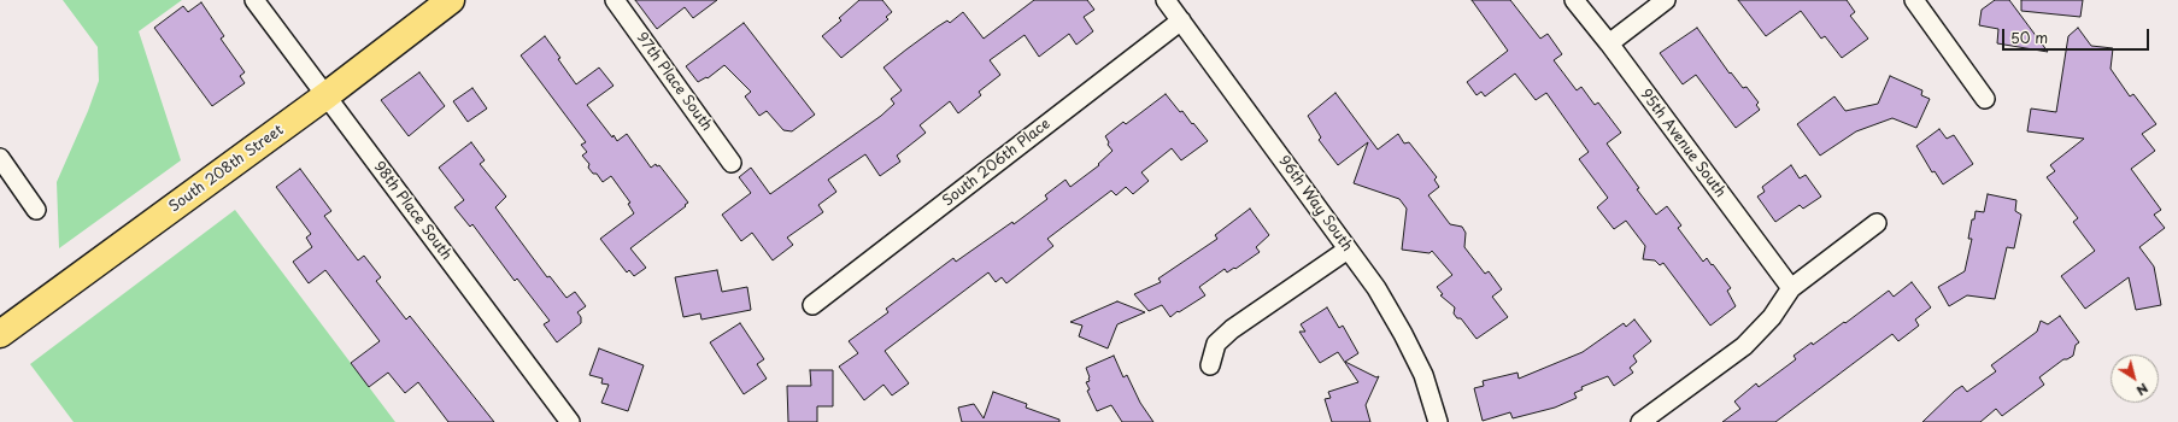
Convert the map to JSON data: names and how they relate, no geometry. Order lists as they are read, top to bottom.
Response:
{
  "streets": {
    "main road": ["South 208th Street"],
    "street": [
      "97th Place South",
      "95th Avenue South",
      "South 206th Place",
      "96th Way South",
      "98th Place South"
    ]
  },
  "crossings": [
    ["South 206th Place", "96th Way South"],
    ["South 208th Street", "98th Place South"]
  ],
  "scale_bar": "50 m",
  "north": "bottom right"
}
